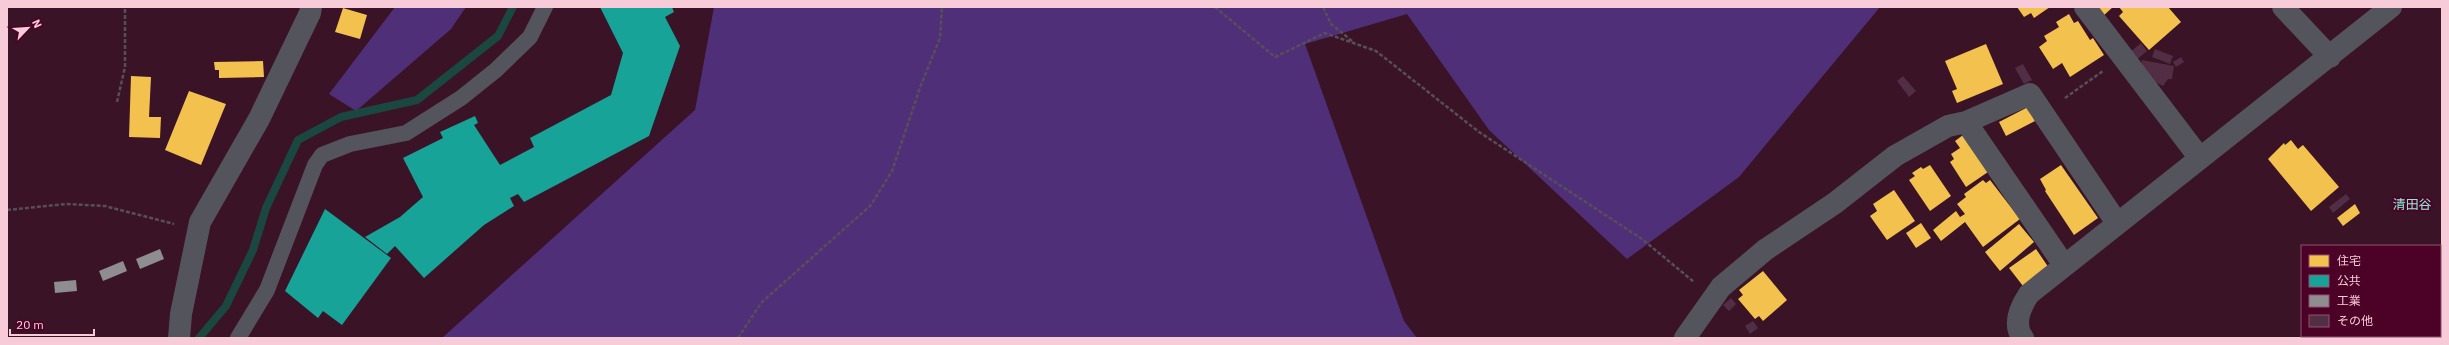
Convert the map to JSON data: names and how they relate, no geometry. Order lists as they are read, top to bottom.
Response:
{
  "districts": ["清田谷"],
  "legend": [
    "住宅",
    "公共",
    "工業",
    "その他"
  ],
  "scale_bar": "20 m",
  "north": "top right"
}
